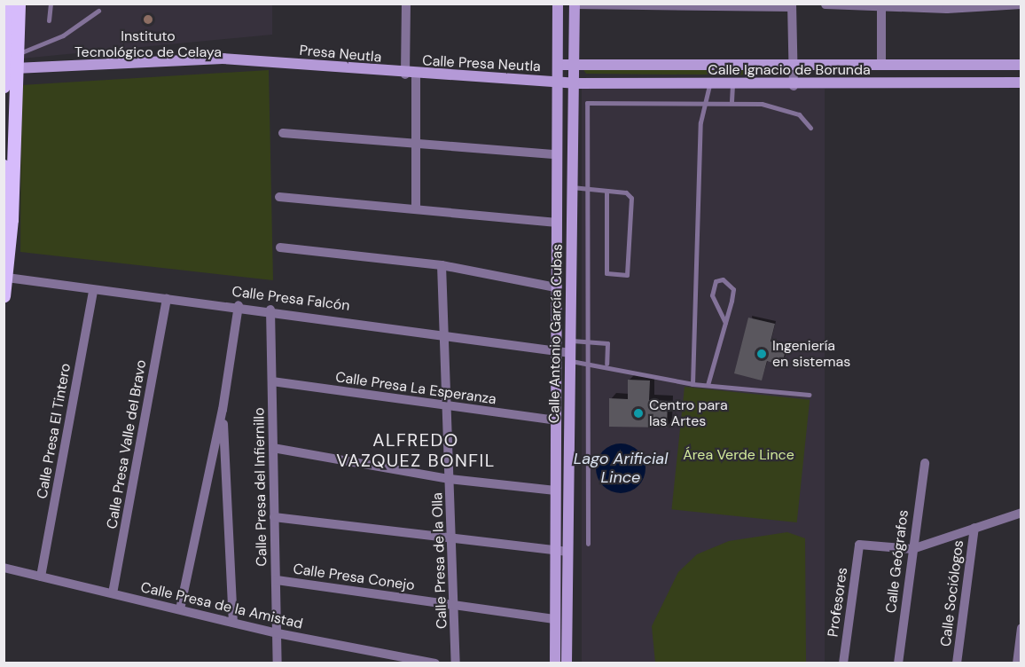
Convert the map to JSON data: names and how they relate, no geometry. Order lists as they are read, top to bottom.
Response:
{
  "streets": {
    "street": [
      "Presa Neutla",
      "Calle Presa Neutla",
      "Calle Ignacio de Borunda",
      "Calle Presa Falcón",
      "Calle Antonio García Cubas",
      "Calle Presa La Esperanza",
      "Calle Presa El Tintero",
      "Calle Presa Valle del Bravo",
      "Calle Presa del Infiernillo",
      "Calle Presa de la Olla",
      "Calle Geógrafos",
      "Calle Presa Conejo",
      "Calle Sociólogos",
      "Profesores",
      "Calle Presa de la Amistad"
    ]
  },
  "crossings": [
    ["Presa Neutla", "Calle Presa Neutla"],
    ["Calle Presa Neutla", "Calle Ignacio de Borunda"],
    ["Calle Presa Neutla", "Calle Antonio García Cubas"],
    ["Calle Ignacio de Borunda", "Calle Antonio García Cubas"],
    ["Calle Presa Falcón", "Calle Antonio García Cubas"],
    ["Calle Presa Falcón", "Calle Presa El Tintero"],
    ["Calle Presa Falcón", "Calle Presa Valle del Bravo"],
    ["Calle Presa Falcón", "Calle Presa del Infiernillo"],
    ["Calle Presa Falcón", "Calle Presa de la Olla"],
    ["Calle Antonio García Cubas", "Calle Presa La Esperanza"],
    ["Calle Antonio García Cubas", "Calle Presa Conejo"],
    ["Calle Presa La Esperanza", "Calle Presa del Infiernillo"],
    ["Calle Presa La Esperanza", "Calle Presa de la Olla"],
    ["Calle Presa El Tintero", "Calle Presa de la Amistad"],
    ["Calle Presa Valle del Bravo", "Calle Presa de la Amistad"],
    ["Calle Presa del Infiernillo", "Calle Presa Conejo"],
    ["Calle Presa del Infiernillo", "Calle Presa de la Amistad"],
    ["Calle Presa de la Olla", "Calle Presa Conejo"],
    ["Calle Geógrafos", "Profesores"]
  ],
  "districts": ["ALFREDO VAZQUEZ BONFIL"],
  "water": ["Lago Arificial Lince"],
  "parks": ["Área Verde Lince"],
  "places": ["Instituto Tecnológico de Celaya", "Ingeniería en sistemas", "Centro para las Artes"]
}
